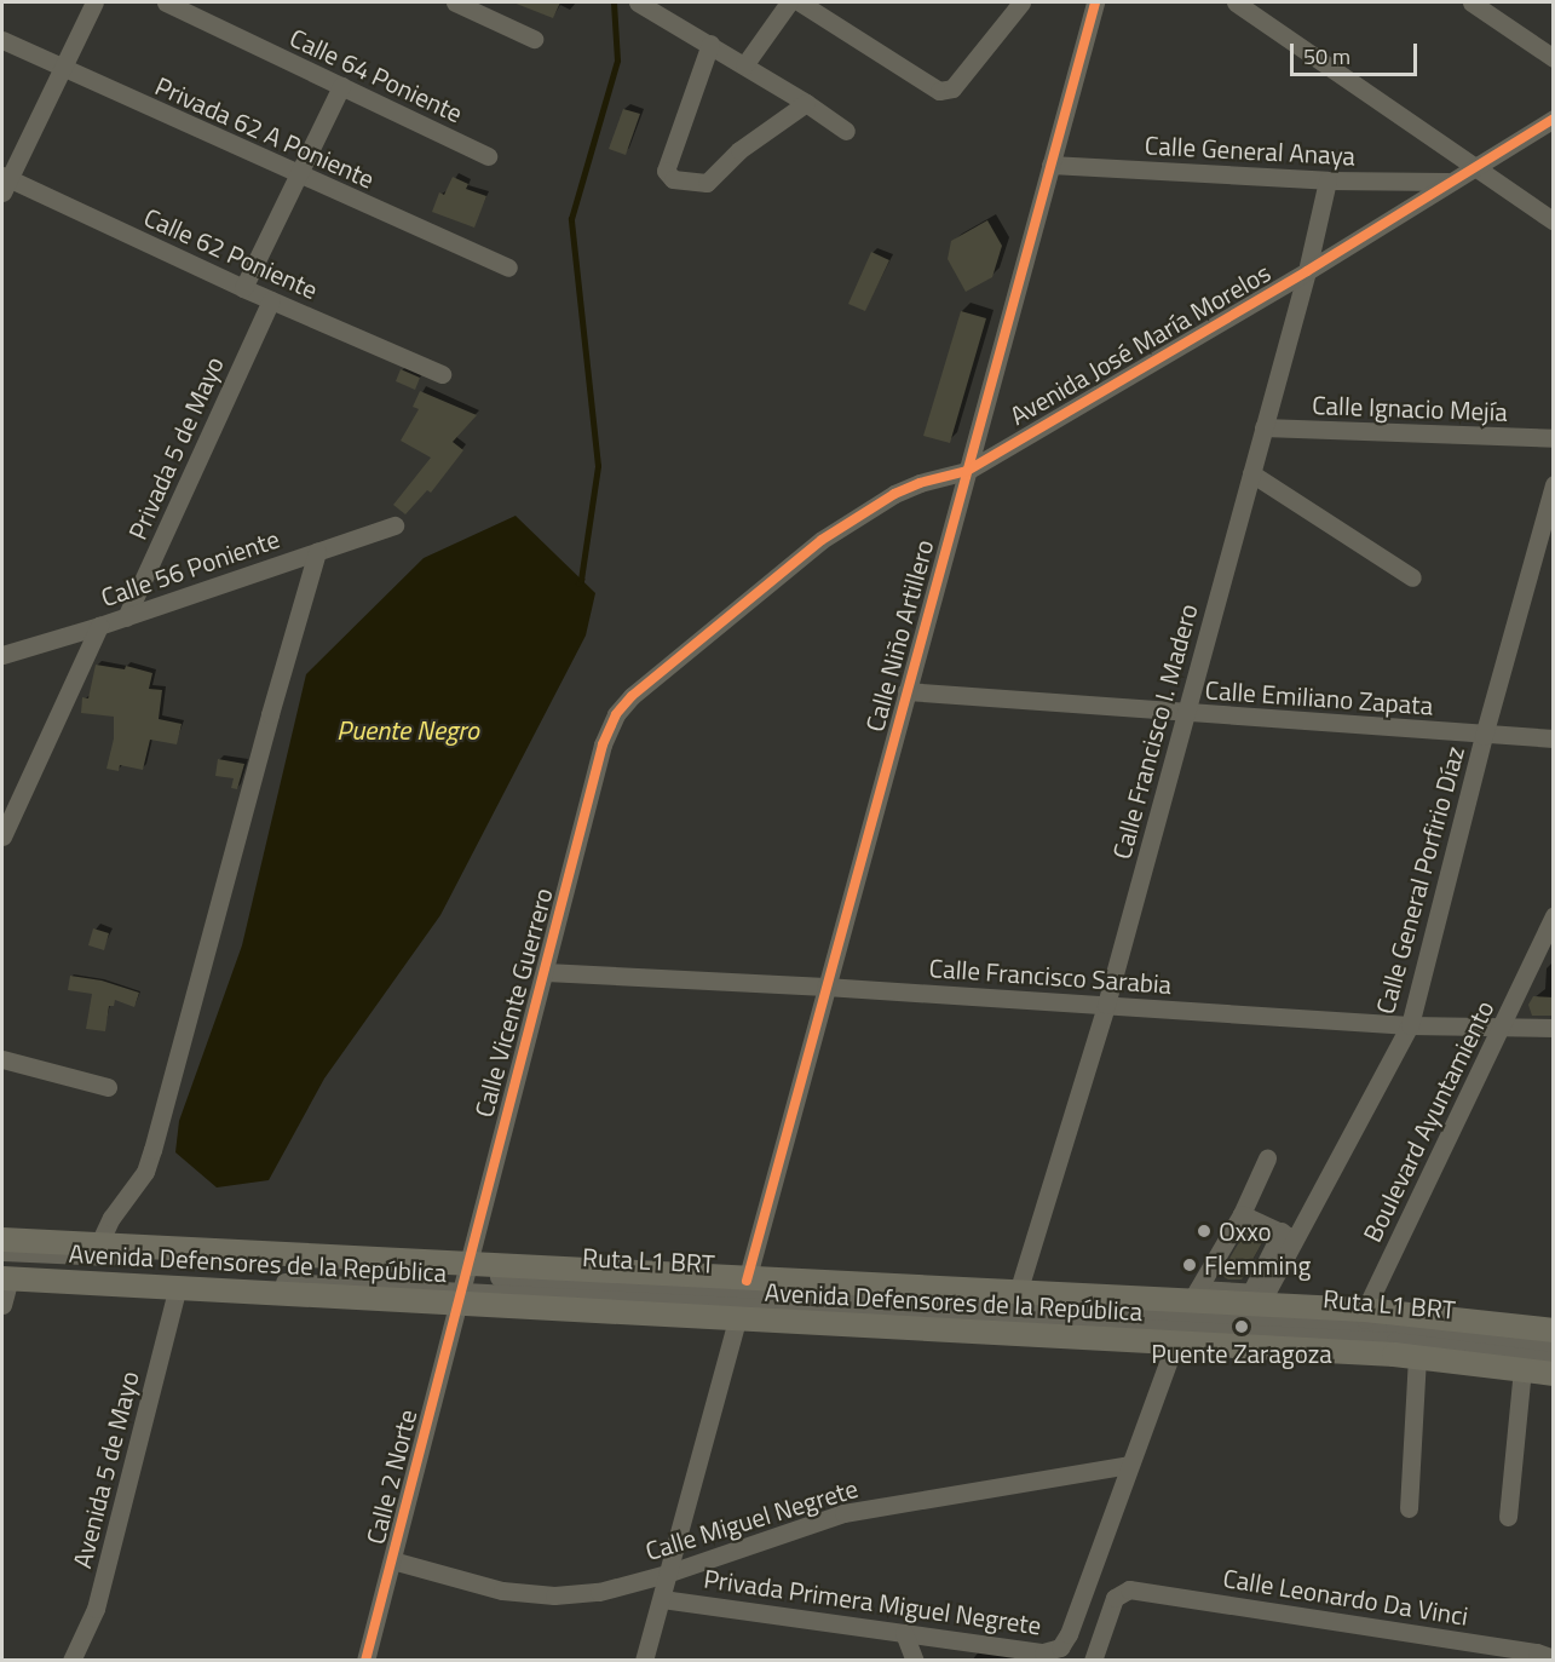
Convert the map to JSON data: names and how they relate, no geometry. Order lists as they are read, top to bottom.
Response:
{
  "streets": {
    "main road": ["Avenida Defensores de la República"],
    "street": [
      "Calle 64 Poniente",
      "Privada 62 A Poniente",
      "Calle General Anaya",
      "Calle 62 Poniente",
      "Avenida José María Morelos",
      "Calle Ignacio Mejía",
      "Privada 5 de Mayo",
      "Calle 56 Poniente",
      "Calle Niño Artillero",
      "Calle Emiliano Zapata",
      "Calle Francisco I. Madero",
      "Calle General Porfirio Díaz",
      "Calle Francisco Sarabia",
      "Calle Vicente Guerrero",
      "Boulevard Ayuntamiento",
      "Ruta L1 BRT",
      "Avenida 5 de Mayo",
      "Calle 2 Norte",
      "Calle Miguel Negrete",
      "Calle Leonardo Da Vinci",
      "Privada Primera Miguel Negrete"
    ]
  },
  "crossings": [
    ["Calle General Anaya", "Avenida José María Morelos"],
    ["Calle General Anaya", "Calle Niño Artillero"],
    ["Calle General Anaya", "Calle Francisco I. Madero"],
    ["Calle 62 Poniente", "Privada 5 de Mayo"],
    ["Avenida José María Morelos", "Calle Niño Artillero"],
    ["Avenida José María Morelos", "Calle Francisco I. Madero"],
    ["Avenida José María Morelos", "Calle Vicente Guerrero"],
    ["Calle Ignacio Mejía", "Calle Francisco I. Madero"],
    ["Privada 5 de Mayo", "Calle 56 Poniente"],
    ["Calle Niño Artillero", "Calle Emiliano Zapata"],
    ["Calle Niño Artillero", "Calle Francisco Sarabia"],
    ["Calle Niño Artillero", "Avenida Defensores de la República"],
    ["Calle Emiliano Zapata", "Calle Francisco I. Madero"],
    ["Calle Emiliano Zapata", "Calle General Porfirio Díaz"],
    ["Calle Francisco I. Madero", "Calle Francisco Sarabia"],
    ["Calle Francisco I. Madero", "Avenida Defensores de la República"],
    ["Calle General Porfirio Díaz", "Calle Francisco Sarabia"],
    ["Calle General Porfirio Díaz", "Avenida Defensores de la República"],
    ["Calle Francisco Sarabia", "Calle Vicente Guerrero"],
    ["Calle Francisco Sarabia", "Boulevard Ayuntamiento"],
    ["Calle Vicente Guerrero", "Ruta L1 BRT"],
    ["Calle Vicente Guerrero", "Avenida Defensores de la República"],
    ["Calle Vicente Guerrero", "Calle 2 Norte"],
    ["Boulevard Ayuntamiento", "Ruta L1 BRT"],
    ["Boulevard Ayuntamiento", "Avenida Defensores de la República"],
    ["Ruta L1 BRT", "Avenida Defensores de la República"],
    ["Ruta L1 BRT", "Calle 2 Norte"],
    ["Avenida Defensores de la República", "Avenida 5 de Mayo"],
    ["Avenida Defensores de la República", "Calle 2 Norte"],
    ["Calle 2 Norte", "Calle Miguel Negrete"],
    ["Calle Miguel Negrete", "Privada Primera Miguel Negrete"]
  ],
  "water": ["Puente Negro"],
  "places": ["Oxxo", "Flemming", "Puente Zaragoza"],
  "scale_bar": "50 m"
}
